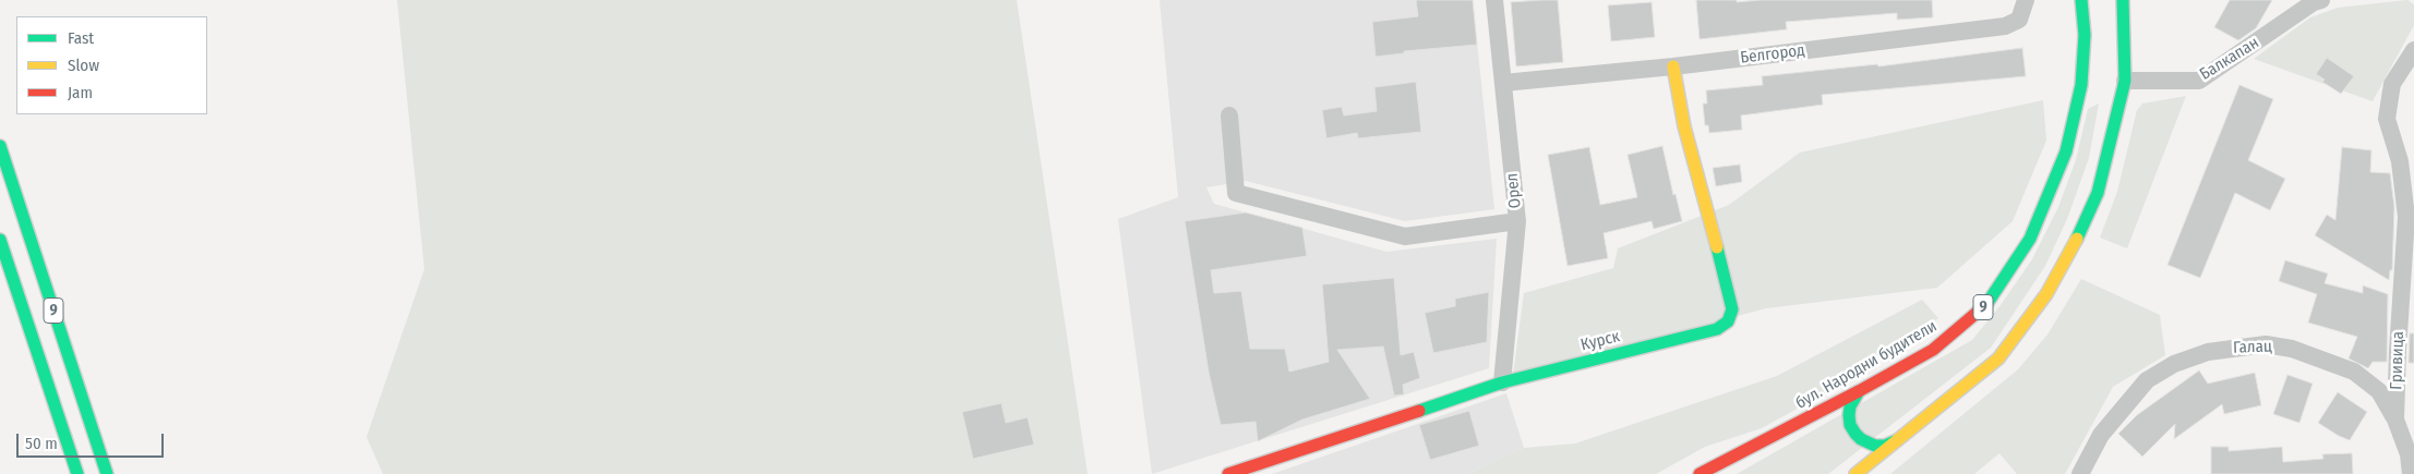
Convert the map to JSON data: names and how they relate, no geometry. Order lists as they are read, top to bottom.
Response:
{
  "streets": {
    "main road": ["9", "Курск", "бул. Народни будители"],
    "street": [
      "Белгород",
      "Балкапан",
      "Орел",
      "Галац",
      "Гривица"
    ]
  },
  "crossings": [
    ["Белгород", "Орел"],
    ["Белгород", "Курск"],
    ["Орел", "Курск"],
    ["Галац", "Гривица"]
  ],
  "legend": ["Fast", "Slow", "Jam"],
  "scale_bar": "50 m"
}
